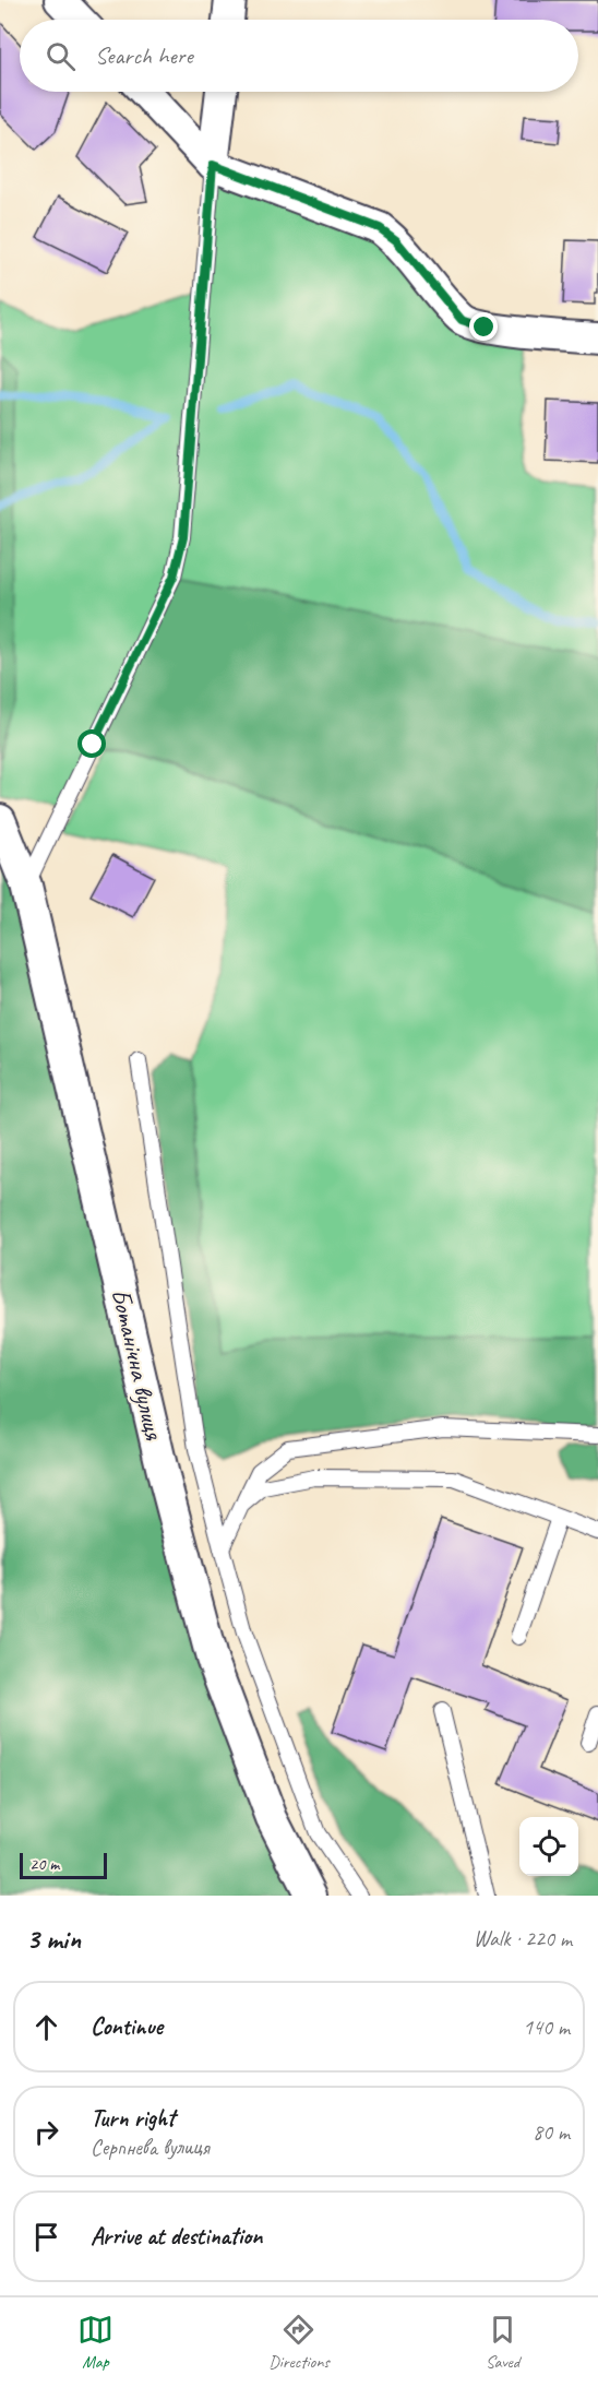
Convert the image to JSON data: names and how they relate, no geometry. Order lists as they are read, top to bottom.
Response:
{
  "streets": {
    "street": ["Ботанічна вулиця"]
  },
  "scale_bar": "20 m",
  "page": {
    "search": "Search here",
    "scale": "20 m",
    "heading": ["3 min", "Walk · 220 m"],
    "list": [
      ["Continue", "140 m"],
      ["Turn right", "Серпнева вулиця", "80 m"],
      "Arrive at destination"
    ],
    "nav": ["Map", "Directions", "Saved"]
  }
}
